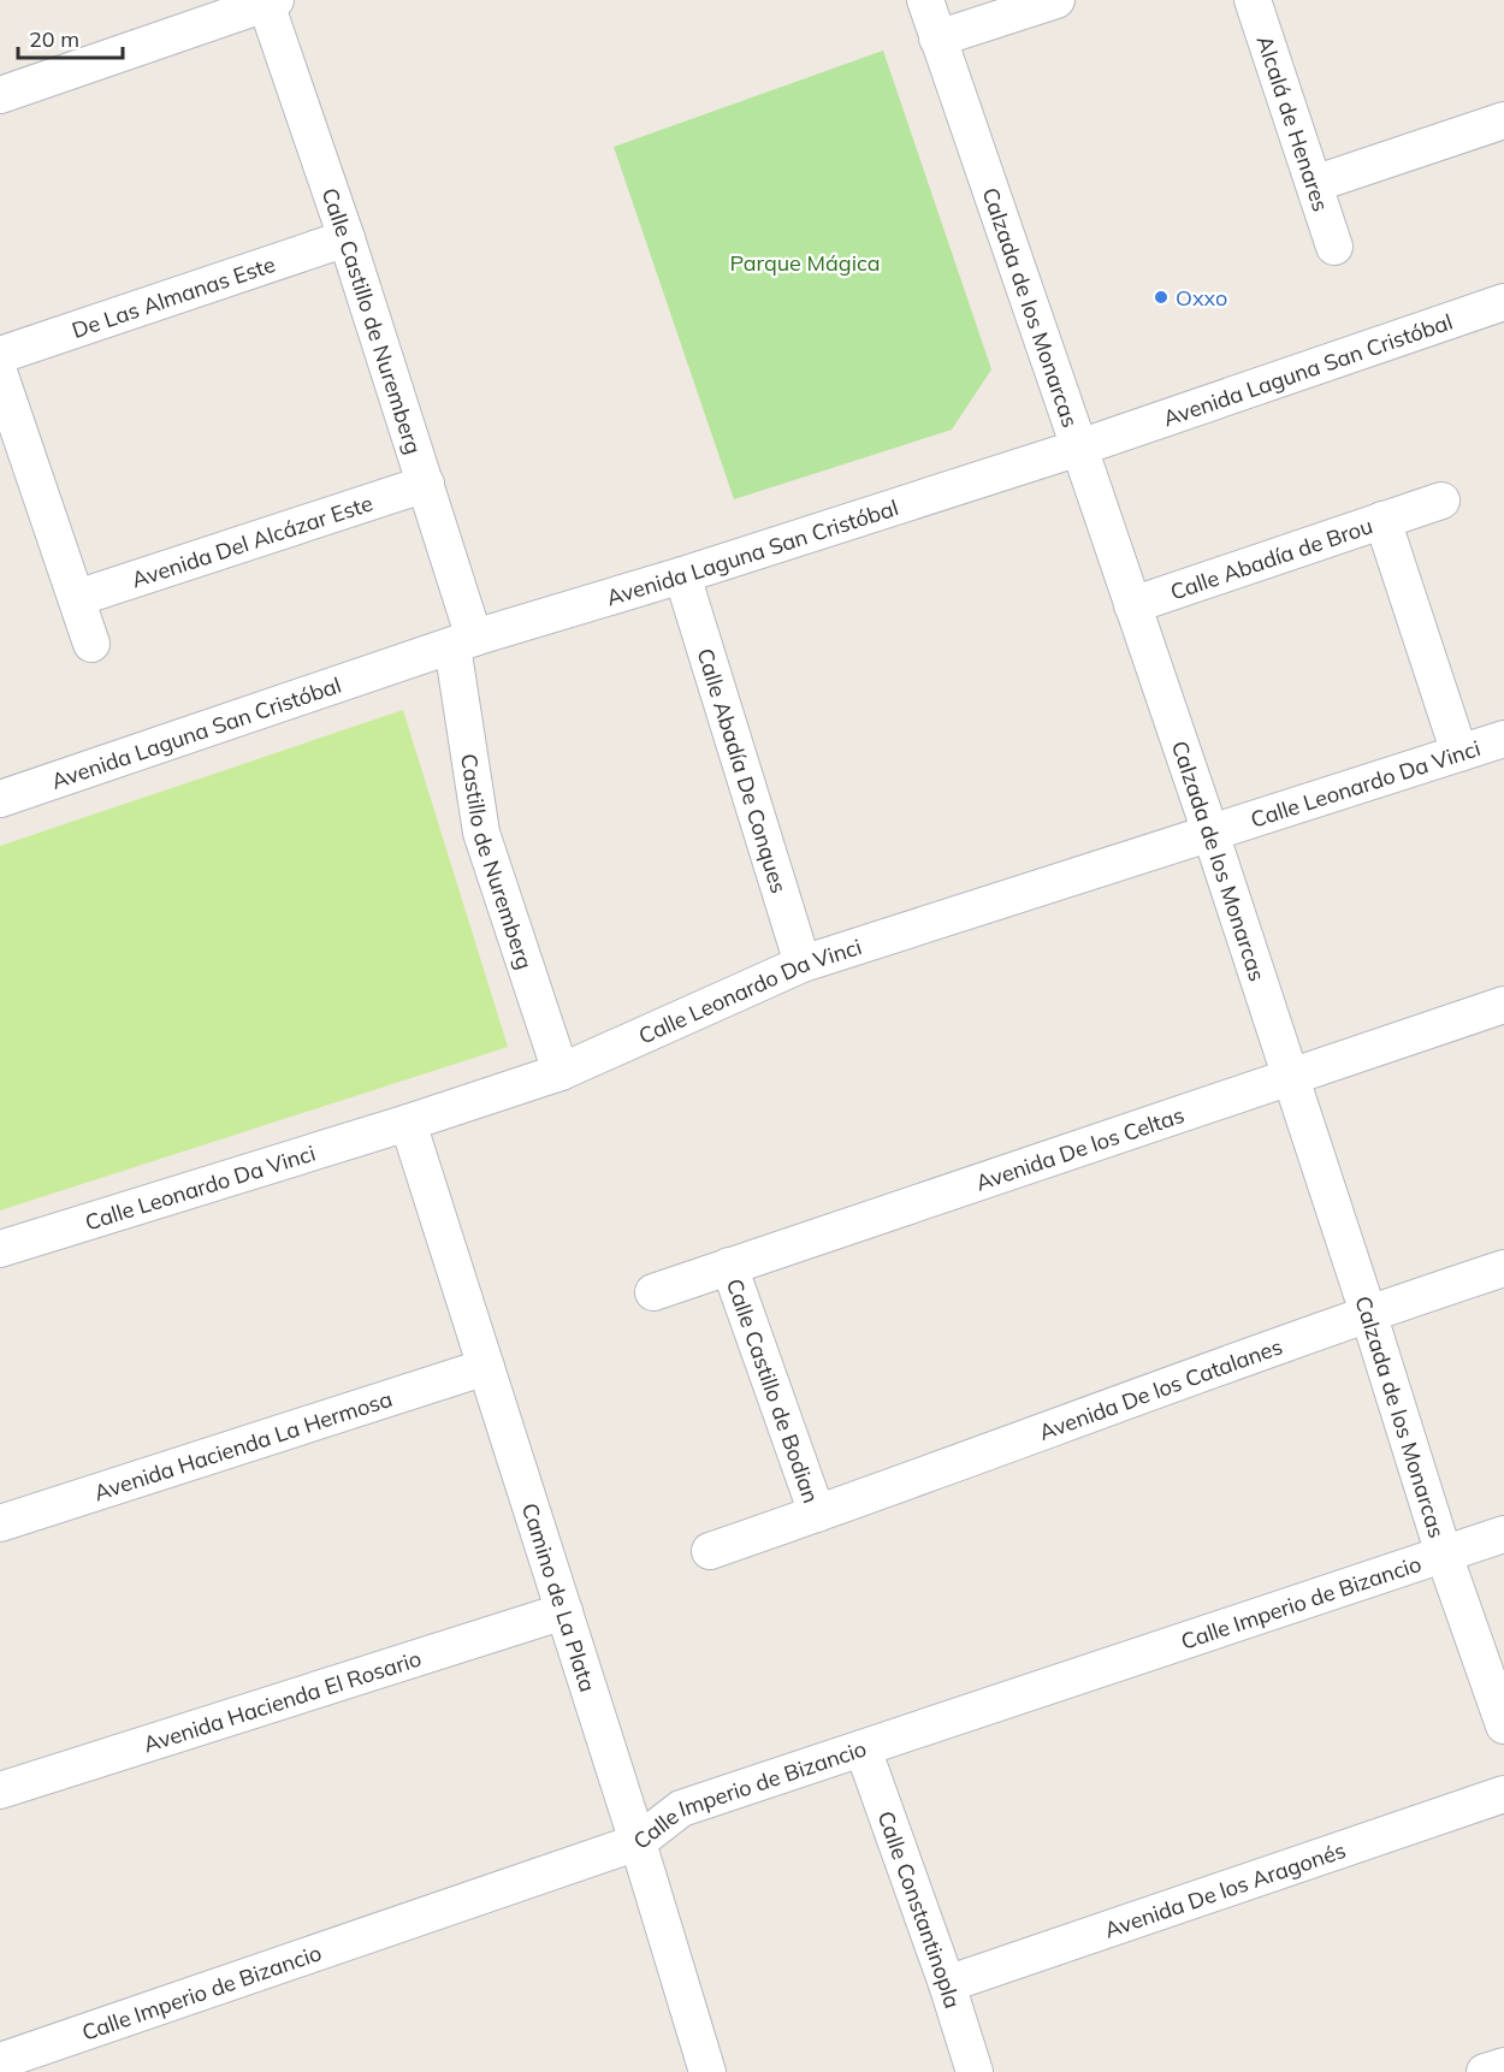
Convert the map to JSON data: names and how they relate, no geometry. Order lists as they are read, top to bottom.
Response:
{
  "streets": {
    "street": [
      "Alcalá de Henares",
      "De Las Almanas Este",
      "Calzada de los Monarcas",
      "Calle Castillo de Nuremberg",
      "Avenida Laguna San Cristóbal",
      "Avenida Del Alcázar Este",
      "Calle Abadía de Brou",
      "Calle Abadía De Conques",
      "Calle Leonardo Da Vinci",
      "Castillo de Nuremberg",
      "Avenida De los Celtas",
      "Avenida De los Catalanes",
      "Calle Castillo de Bodian",
      "Avenida Hacienda La Hermosa",
      "Camino de La Plata",
      "Calle Imperio de Bizancio",
      "Avenida Hacienda El Rosario",
      "Avenida De los Aragonés",
      "Calle Constantinopla"
    ]
  },
  "crossings": [
    ["De Las Almanas Este", "Calle Castillo de Nuremberg"],
    ["Calzada de los Monarcas", "Avenida Laguna San Cristóbal"],
    ["Calzada de los Monarcas", "Calle Abadía de Brou"],
    ["Calzada de los Monarcas", "Calle Leonardo Da Vinci"],
    ["Calzada de los Monarcas", "Avenida De los Celtas"],
    ["Calzada de los Monarcas", "Avenida De los Catalanes"],
    ["Calzada de los Monarcas", "Calle Imperio de Bizancio"],
    ["Calle Castillo de Nuremberg", "Avenida Laguna San Cristóbal"],
    ["Calle Castillo de Nuremberg", "Avenida Del Alcázar Este"],
    ["Calle Castillo de Nuremberg", "Castillo de Nuremberg"],
    ["Avenida Laguna San Cristóbal", "Calle Abadía De Conques"],
    ["Avenida Laguna San Cristóbal", "Castillo de Nuremberg"],
    ["Calle Abadía de Brou", "Calle Leonardo Da Vinci"],
    ["Calle Abadía De Conques", "Calle Leonardo Da Vinci"],
    ["Calle Leonardo Da Vinci", "Castillo de Nuremberg"],
    ["Calle Leonardo Da Vinci", "Camino de La Plata"],
    ["Avenida De los Celtas", "Calle Castillo de Bodian"],
    ["Avenida De los Catalanes", "Calle Castillo de Bodian"],
    ["Avenida Hacienda La Hermosa", "Camino de La Plata"],
    ["Camino de La Plata", "Calle Imperio de Bizancio"],
    ["Camino de La Plata", "Avenida Hacienda El Rosario"],
    ["Calle Imperio de Bizancio", "Calle Constantinopla"],
    ["Avenida De los Aragonés", "Calle Constantinopla"]
  ],
  "parks": ["Parque Mágica"],
  "places": ["Oxxo"],
  "scale_bar": "20 m"
}
